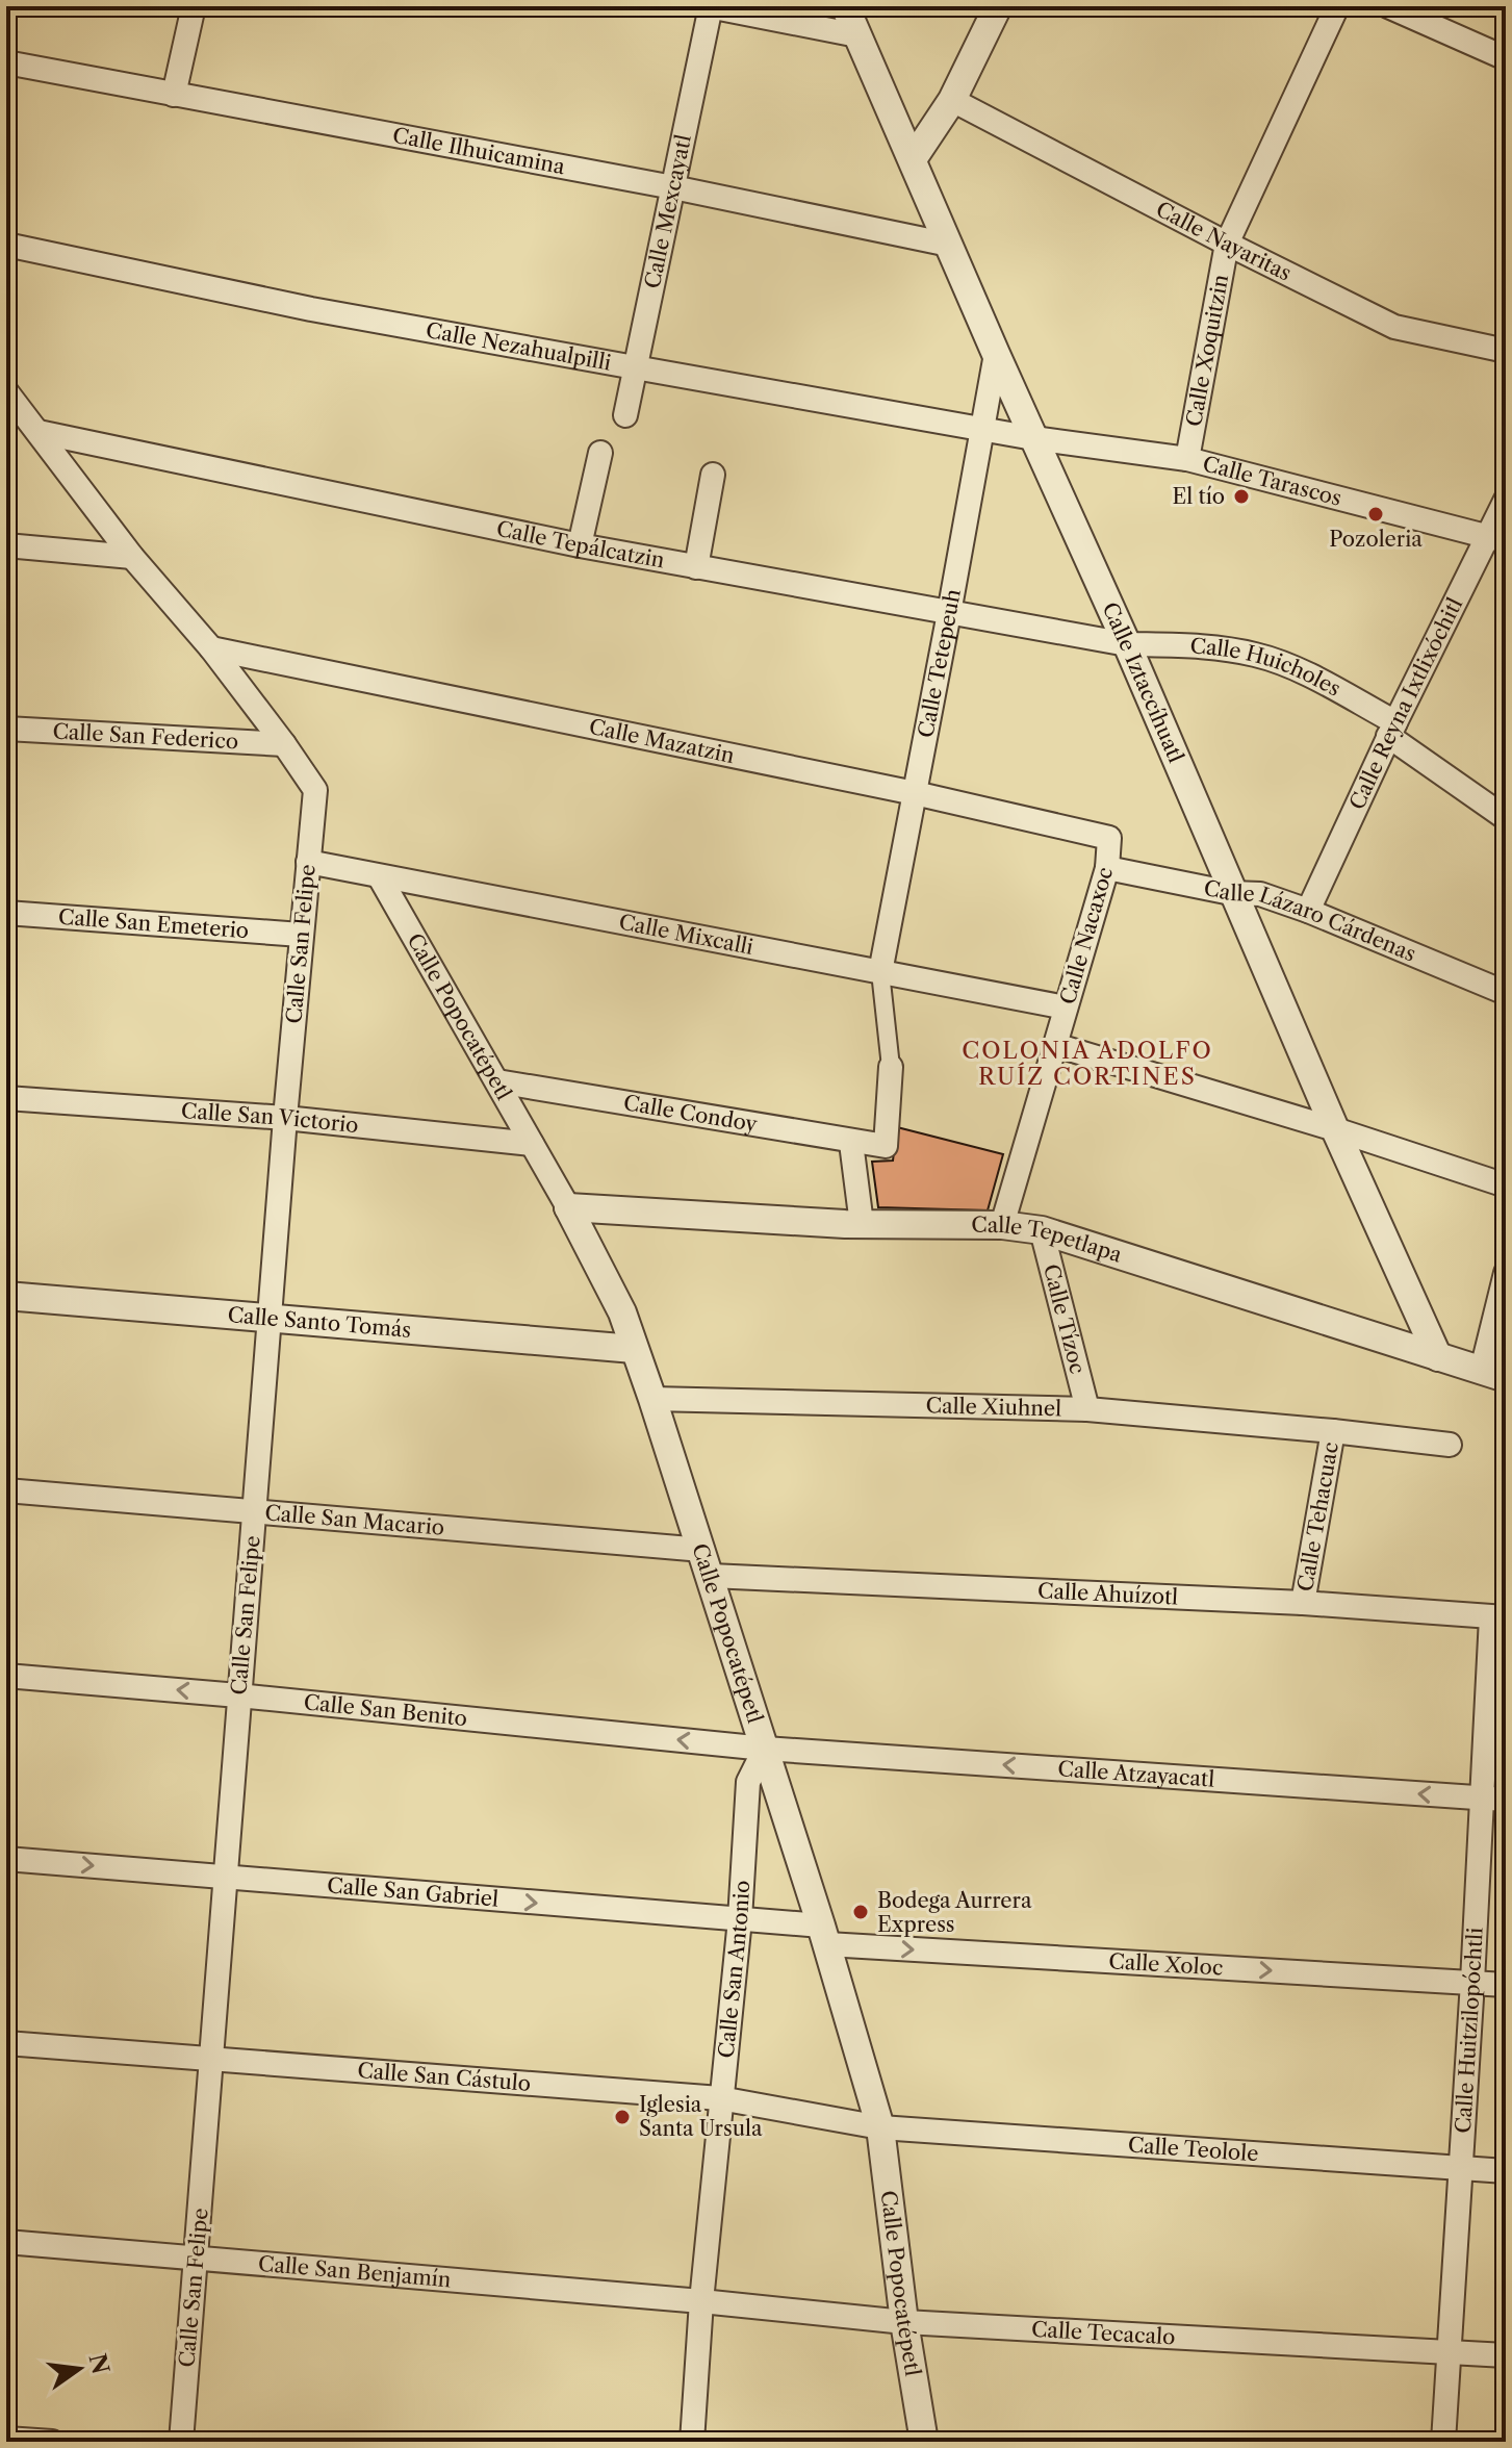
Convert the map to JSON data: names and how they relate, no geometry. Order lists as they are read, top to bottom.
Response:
{
  "streets": {
    "street": [
      "Calle Ilhuicamina",
      "Calle Mexcayatl",
      "Calle Nayaritas",
      "Calle Nezahualpilli",
      "Calle Xoquitzin",
      "Calle Tarascos",
      "Calle Tepálcatzin",
      "Calle Tetepeuh",
      "Calle Huicholes",
      "Calle Iztaccíhuatl",
      "Calle Reyna Ixtlixóchitl",
      "Calle San Federico",
      "Calle Mazatzin",
      "Calle Lázaro Cárdenas",
      "Calle San Emeterio",
      "Calle Mixcalli",
      "Calle Nacaxoc",
      "Calle San Felipe",
      "Calle Popocatépetl",
      "Calle Condoy",
      "Calle San Victorio",
      "Calle Tepetlapa",
      "Calle Tízoc",
      "Calle Santo Tomás",
      "Calle Xiuhnel",
      "Calle Tehacuac",
      "Calle San Macario",
      "Calle Ahuízotl",
      "Calle San Benito",
      "Calle Atzayacatl",
      "Calle San Gabriel",
      "Calle Xoloc",
      "Calle San Antonio",
      "Calle Huitzilopóchtli",
      "Calle San Cástulo",
      "Calle Teolole",
      "Calle San Benjamín",
      "Calle Tecacalo"
    ]
  },
  "crossings": [
    ["Calle Ilhuicamina", "Calle Mexcayatl"],
    ["Calle Ilhuicamina", "Calle Iztaccíhuatl"],
    ["Calle Mexcayatl", "Calle Nezahualpilli"],
    ["Calle Nayaritas", "Calle Xoquitzin"],
    ["Calle Nezahualpilli", "Calle Tarascos"],
    ["Calle Nezahualpilli", "Calle Tetepeuh"],
    ["Calle Nezahualpilli", "Calle Iztaccíhuatl"],
    ["Calle Xoquitzin", "Calle Tarascos"],
    ["Calle Tarascos", "Calle Iztaccíhuatl"],
    ["Calle Tarascos", "Calle Reyna Ixtlixóchitl"],
    ["Calle Tepálcatzin", "Calle Tetepeuh"],
    ["Calle Tepálcatzin", "Calle Huicholes"],
    ["Calle Tepálcatzin", "Calle Iztaccíhuatl"],
    ["Calle Tetepeuh", "Calle Iztaccíhuatl"],
    ["Calle Tetepeuh", "Calle Mazatzin"],
    ["Calle Tetepeuh", "Calle Mixcalli"],
    ["Calle Huicholes", "Calle Iztaccíhuatl"],
    ["Calle Huicholes", "Calle Reyna Ixtlixóchitl"],
    ["Calle Iztaccíhuatl", "Calle Lázaro Cárdenas"],
    ["Calle Iztaccíhuatl", "Calle Tepetlapa"],
    ["Calle Reyna Ixtlixóchitl", "Calle Lázaro Cárdenas"],
    ["Calle San Federico", "Calle San Felipe"],
    ["Calle Mazatzin", "Calle Nacaxoc"],
    ["Calle Lázaro Cárdenas", "Calle Nacaxoc"],
    ["Calle San Emeterio", "Calle San Felipe"],
    ["Calle Mixcalli", "Calle Nacaxoc"],
    ["Calle Mixcalli", "Calle San Felipe"],
    ["Calle Mixcalli", "Calle Popocatépetl"],
    ["Calle Nacaxoc", "Calle Tepetlapa"],
    ["Calle San Felipe", "Calle San Victorio"],
    ["Calle San Felipe", "Calle Santo Tomás"],
    ["Calle San Felipe", "Calle San Macario"],
    ["Calle San Felipe", "Calle San Benito"],
    ["Calle San Felipe", "Calle San Gabriel"],
    ["Calle San Felipe", "Calle San Cástulo"],
    ["Calle San Felipe", "Calle San Benjamín"],
    ["Calle Popocatépetl", "Calle Condoy"],
    ["Calle Popocatépetl", "Calle San Victorio"],
    ["Calle Popocatépetl", "Calle Tepetlapa"],
    ["Calle Popocatépetl", "Calle Santo Tomás"],
    ["Calle Popocatépetl", "Calle Xiuhnel"],
    ["Calle Popocatépetl", "Calle San Macario"],
    ["Calle Popocatépetl", "Calle Ahuízotl"],
    ["Calle Popocatépetl", "Calle San Benito"],
    ["Calle Popocatépetl", "Calle Atzayacatl"],
    ["Calle Popocatépetl", "Calle San Gabriel"],
    ["Calle Popocatépetl", "Calle Xoloc"],
    ["Calle Popocatépetl", "Calle San Antonio"],
    ["Calle Popocatépetl", "Calle San Cástulo"],
    ["Calle Popocatépetl", "Calle Teolole"],
    ["Calle Popocatépetl", "Calle Tecacalo"],
    ["Calle Tepetlapa", "Calle Tízoc"],
    ["Calle Tízoc", "Calle Xiuhnel"],
    ["Calle Xiuhnel", "Calle Tehacuac"],
    ["Calle Tehacuac", "Calle Ahuízotl"],
    ["Calle San Macario", "Calle Ahuízotl"],
    ["Calle Ahuízotl", "Calle Huitzilopóchtli"],
    ["Calle San Benito", "Calle Atzayacatl"],
    ["Calle San Benito", "Calle San Antonio"],
    ["Calle Atzayacatl", "Calle San Antonio"],
    ["Calle Atzayacatl", "Calle Huitzilopóchtli"],
    ["Calle San Gabriel", "Calle Xoloc"],
    ["Calle San Gabriel", "Calle San Antonio"],
    ["Calle Xoloc", "Calle Huitzilopóchtli"],
    ["Calle San Antonio", "Calle San Cástulo"],
    ["Calle San Antonio", "Calle San Benjamín"],
    ["Calle San Antonio", "Calle Tecacalo"],
    ["Calle Huitzilopóchtli", "Calle Teolole"],
    ["Calle Huitzilopóchtli", "Calle Tecacalo"],
    ["Calle San Cástulo", "Calle Teolole"],
    ["Calle San Benjamín", "Calle Tecacalo"]
  ],
  "one_way": [
    "Calle San Benito",
    "Calle Atzayacatl",
    "Calle San Gabriel",
    "Calle Xoloc"
  ],
  "districts": ["COLONIA ADOLFO RUÍZ CORTINES"],
  "places": [
    "El tío",
    "Pozoleria",
    "Bodega Aurrera Express",
    "Iglesia Santa Ursula"
  ],
  "north": "right"
}
